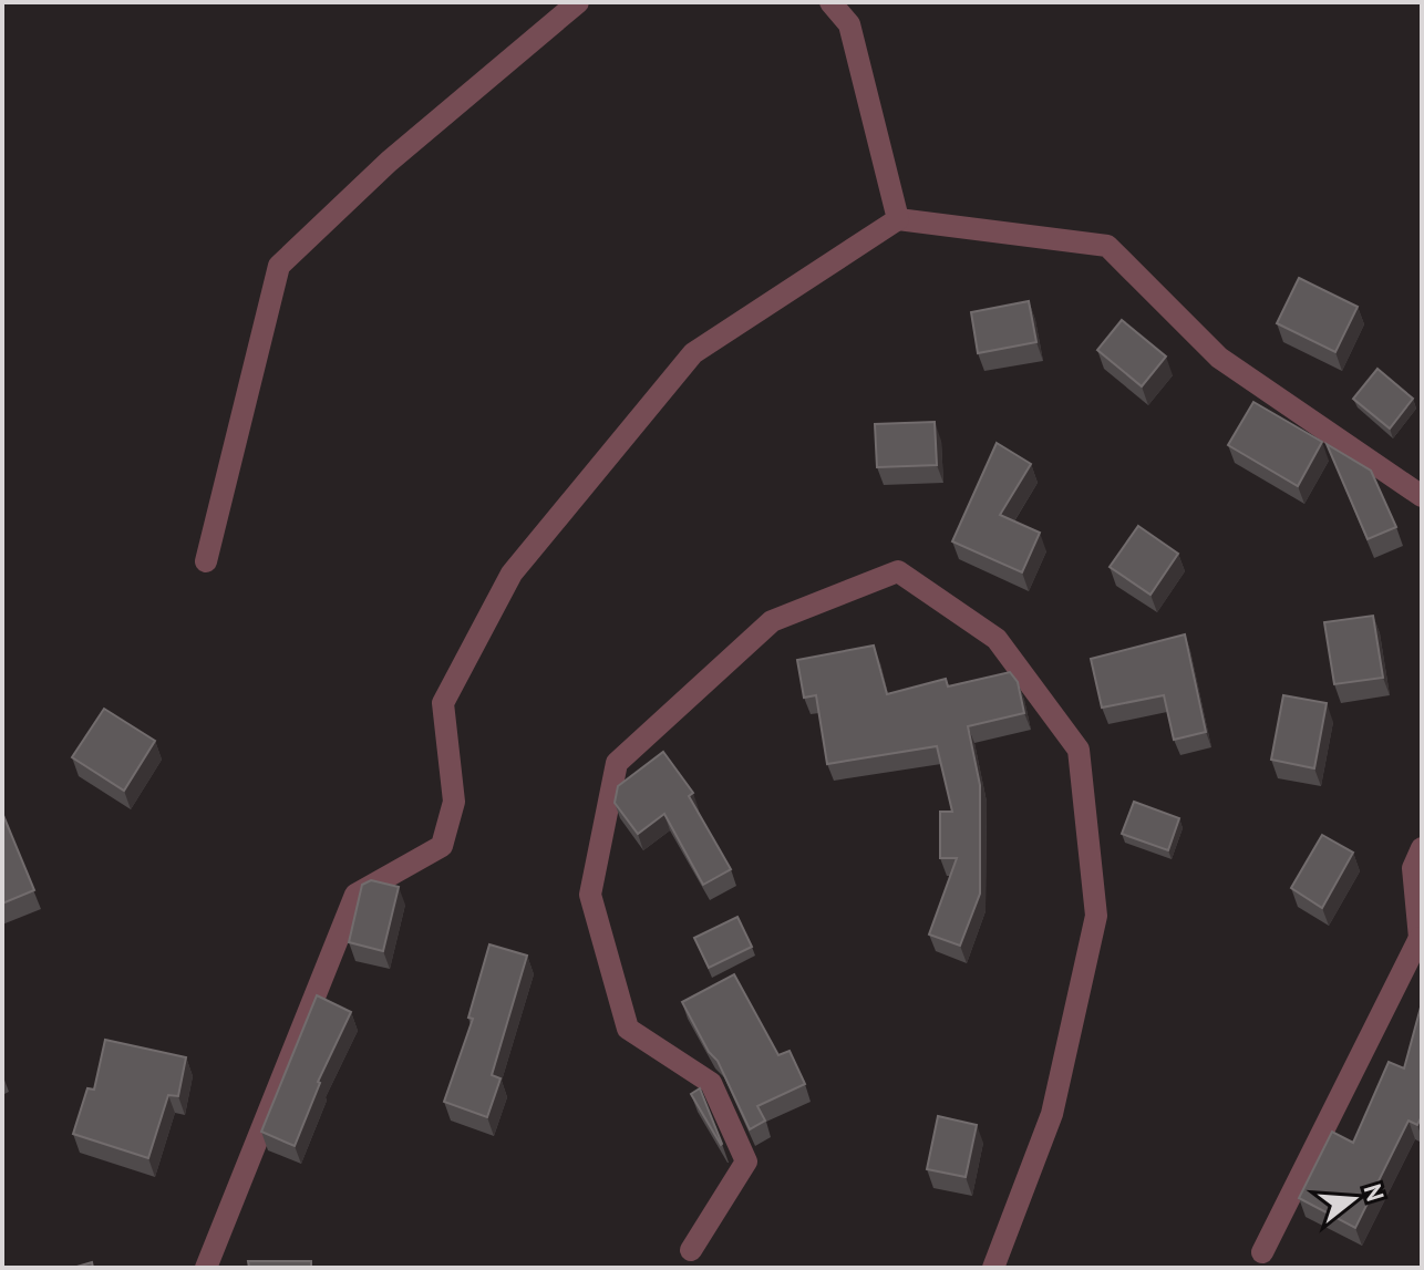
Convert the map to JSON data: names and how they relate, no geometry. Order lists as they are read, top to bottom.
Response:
{
  "north": "right"
}
